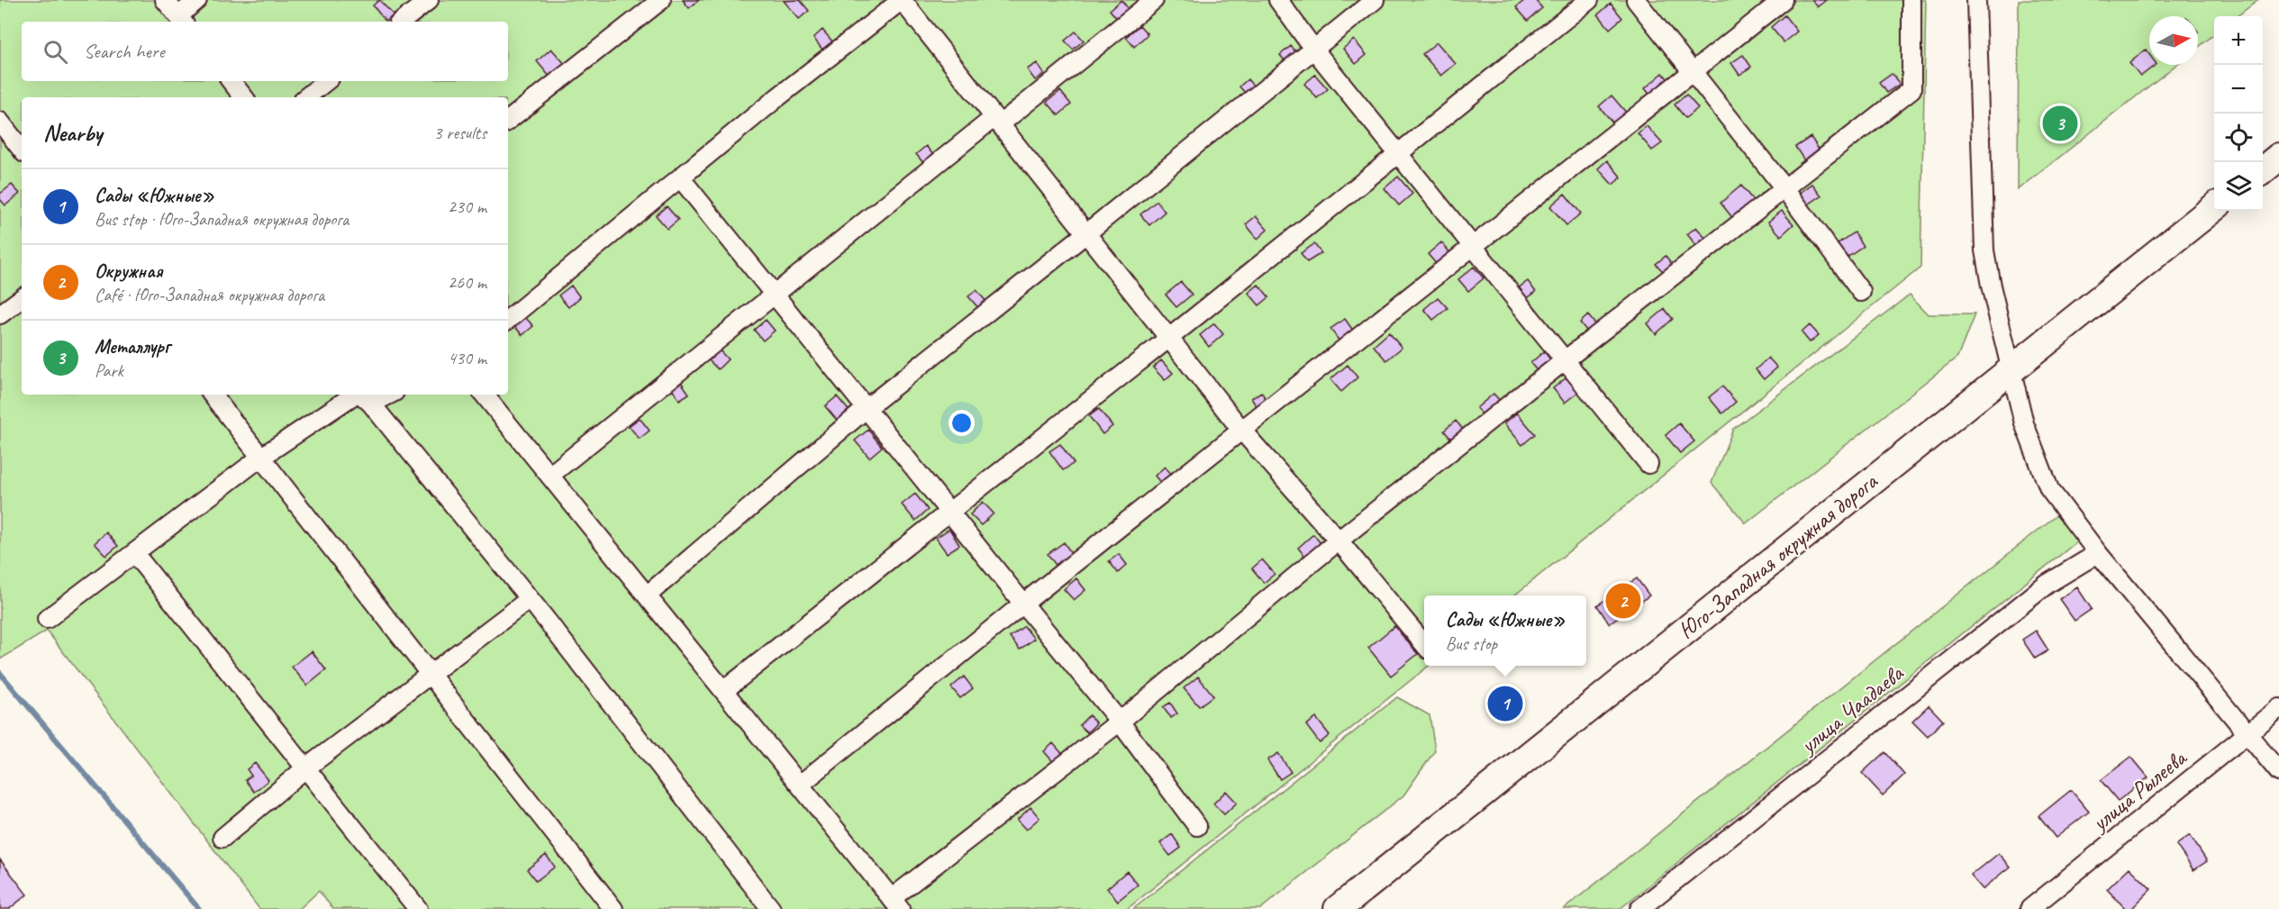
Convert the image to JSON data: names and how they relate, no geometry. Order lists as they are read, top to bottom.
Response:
{
  "streets": {
    "highway": ["Юго-Западная окружная дорога"],
    "street": ["улица Чаадаева", "улица Рылеева"]
  },
  "north": "right",
  "page": {
    "map_buttons": ["+", "−"],
    "search": "Search here",
    "heading": ["Nearby", "3 results"],
    "pins": ["3", "2", "1"],
    "list": [
      {
        "mark": "1",
        "name": "Сады «Южные»",
        "note": "Bus stop · Юго-Западная окружная дорога",
        "value": "230 m"
      },
      {
        "mark": "2",
        "name": "Окружная",
        "note": "Café · Юго-Западная окружная дорога",
        "value": "260 m"
      },
      {
        "mark": "3",
        "name": "Металлург",
        "note": "Park",
        "value": "430 m"
      }
    ],
    "popup": ["Сады «Южные»", "Bus stop"]
  }
}
